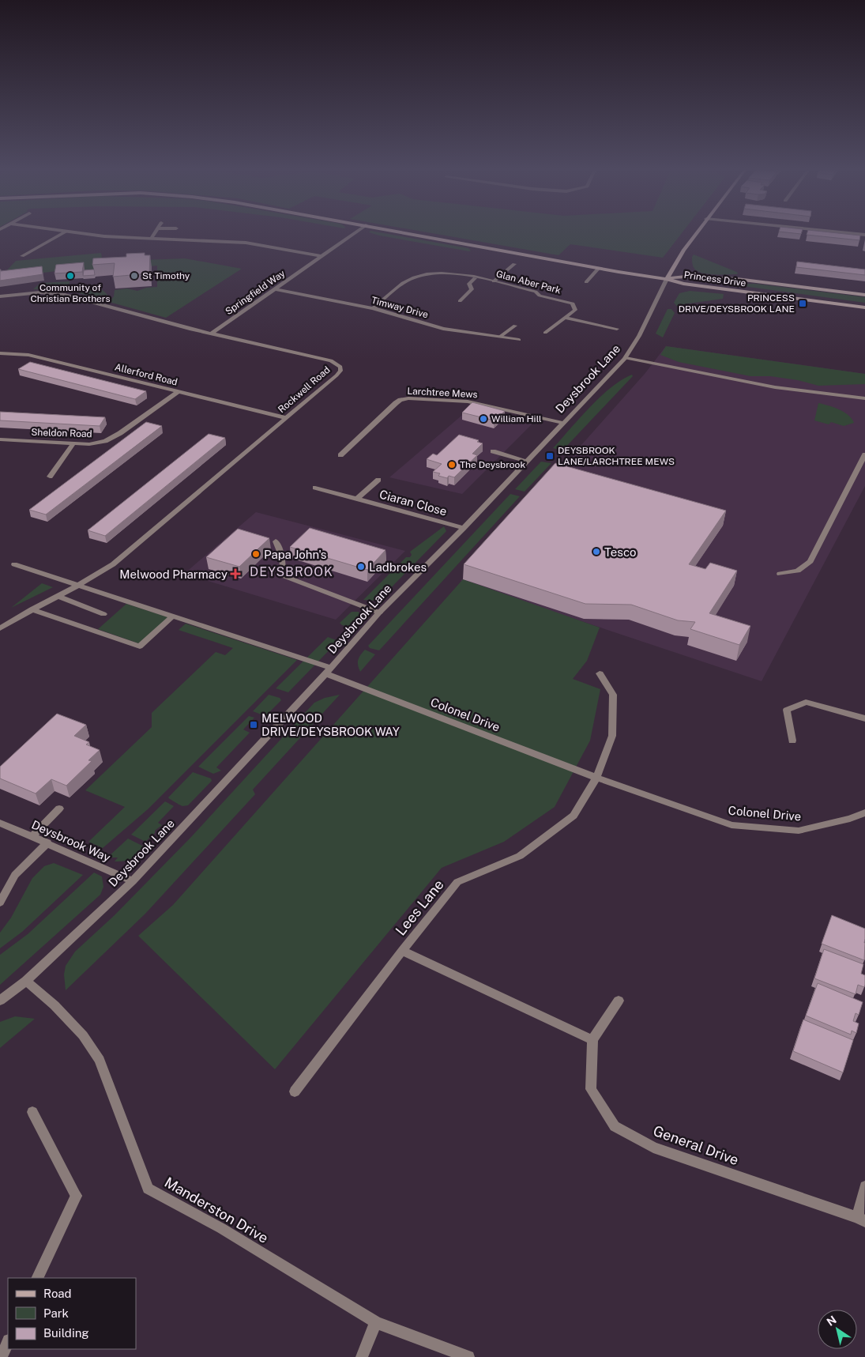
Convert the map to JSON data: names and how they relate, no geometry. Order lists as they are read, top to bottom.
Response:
{
  "streets": {
    "street": [
      "Princess Drive",
      "Glan Aber Park",
      "Springfield Way",
      "Timway Drive",
      "Allerford Road",
      "Deysbrook Lane",
      "Rockwell Road",
      "Larchtree Mews",
      "Sheldon Road",
      "Ciaran Close",
      "Colonel Drive",
      "Deysbrook Way",
      "Lees Lane",
      "General Drive",
      "Manderston Drive"
    ]
  },
  "crossings": [
    ["Princess Drive", "Deysbrook Lane"],
    ["Glan Aber Park", "Timway Drive"],
    ["Springfield Way", "Timway Drive"],
    ["Springfield Way", "Rockwell Road"],
    ["Allerford Road", "Rockwell Road"],
    ["Allerford Road", "Sheldon Road"],
    ["Deysbrook Lane", "Larchtree Mews"],
    ["Deysbrook Lane", "Ciaran Close"],
    ["Deysbrook Lane", "Colonel Drive"],
    ["Deysbrook Lane", "Deysbrook Way"],
    ["Deysbrook Lane", "Manderston Drive"],
    ["Colonel Drive", "Lees Lane"]
  ],
  "districts": ["DEYSBROOK"],
  "places": {
    "other": [
      "Community of Christian Brothers",
      "St Timothy",
      "William Hill",
      "The Deysbrook",
      "Tesco",
      "Papa John's",
      "Ladbrokes"
    ],
    "transit": ["PRINCESS DRIVE/DEYSBROOK LANE", "DEYSBROOK LANE/LARCHTREE MEWS", "MELWOOD DRIVE/DEYSBROOK WAY"],
    "health": ["Melwood Pharmacy"]
  },
  "legend": ["Road", "Park", "Building"],
  "north": "top left"
}
